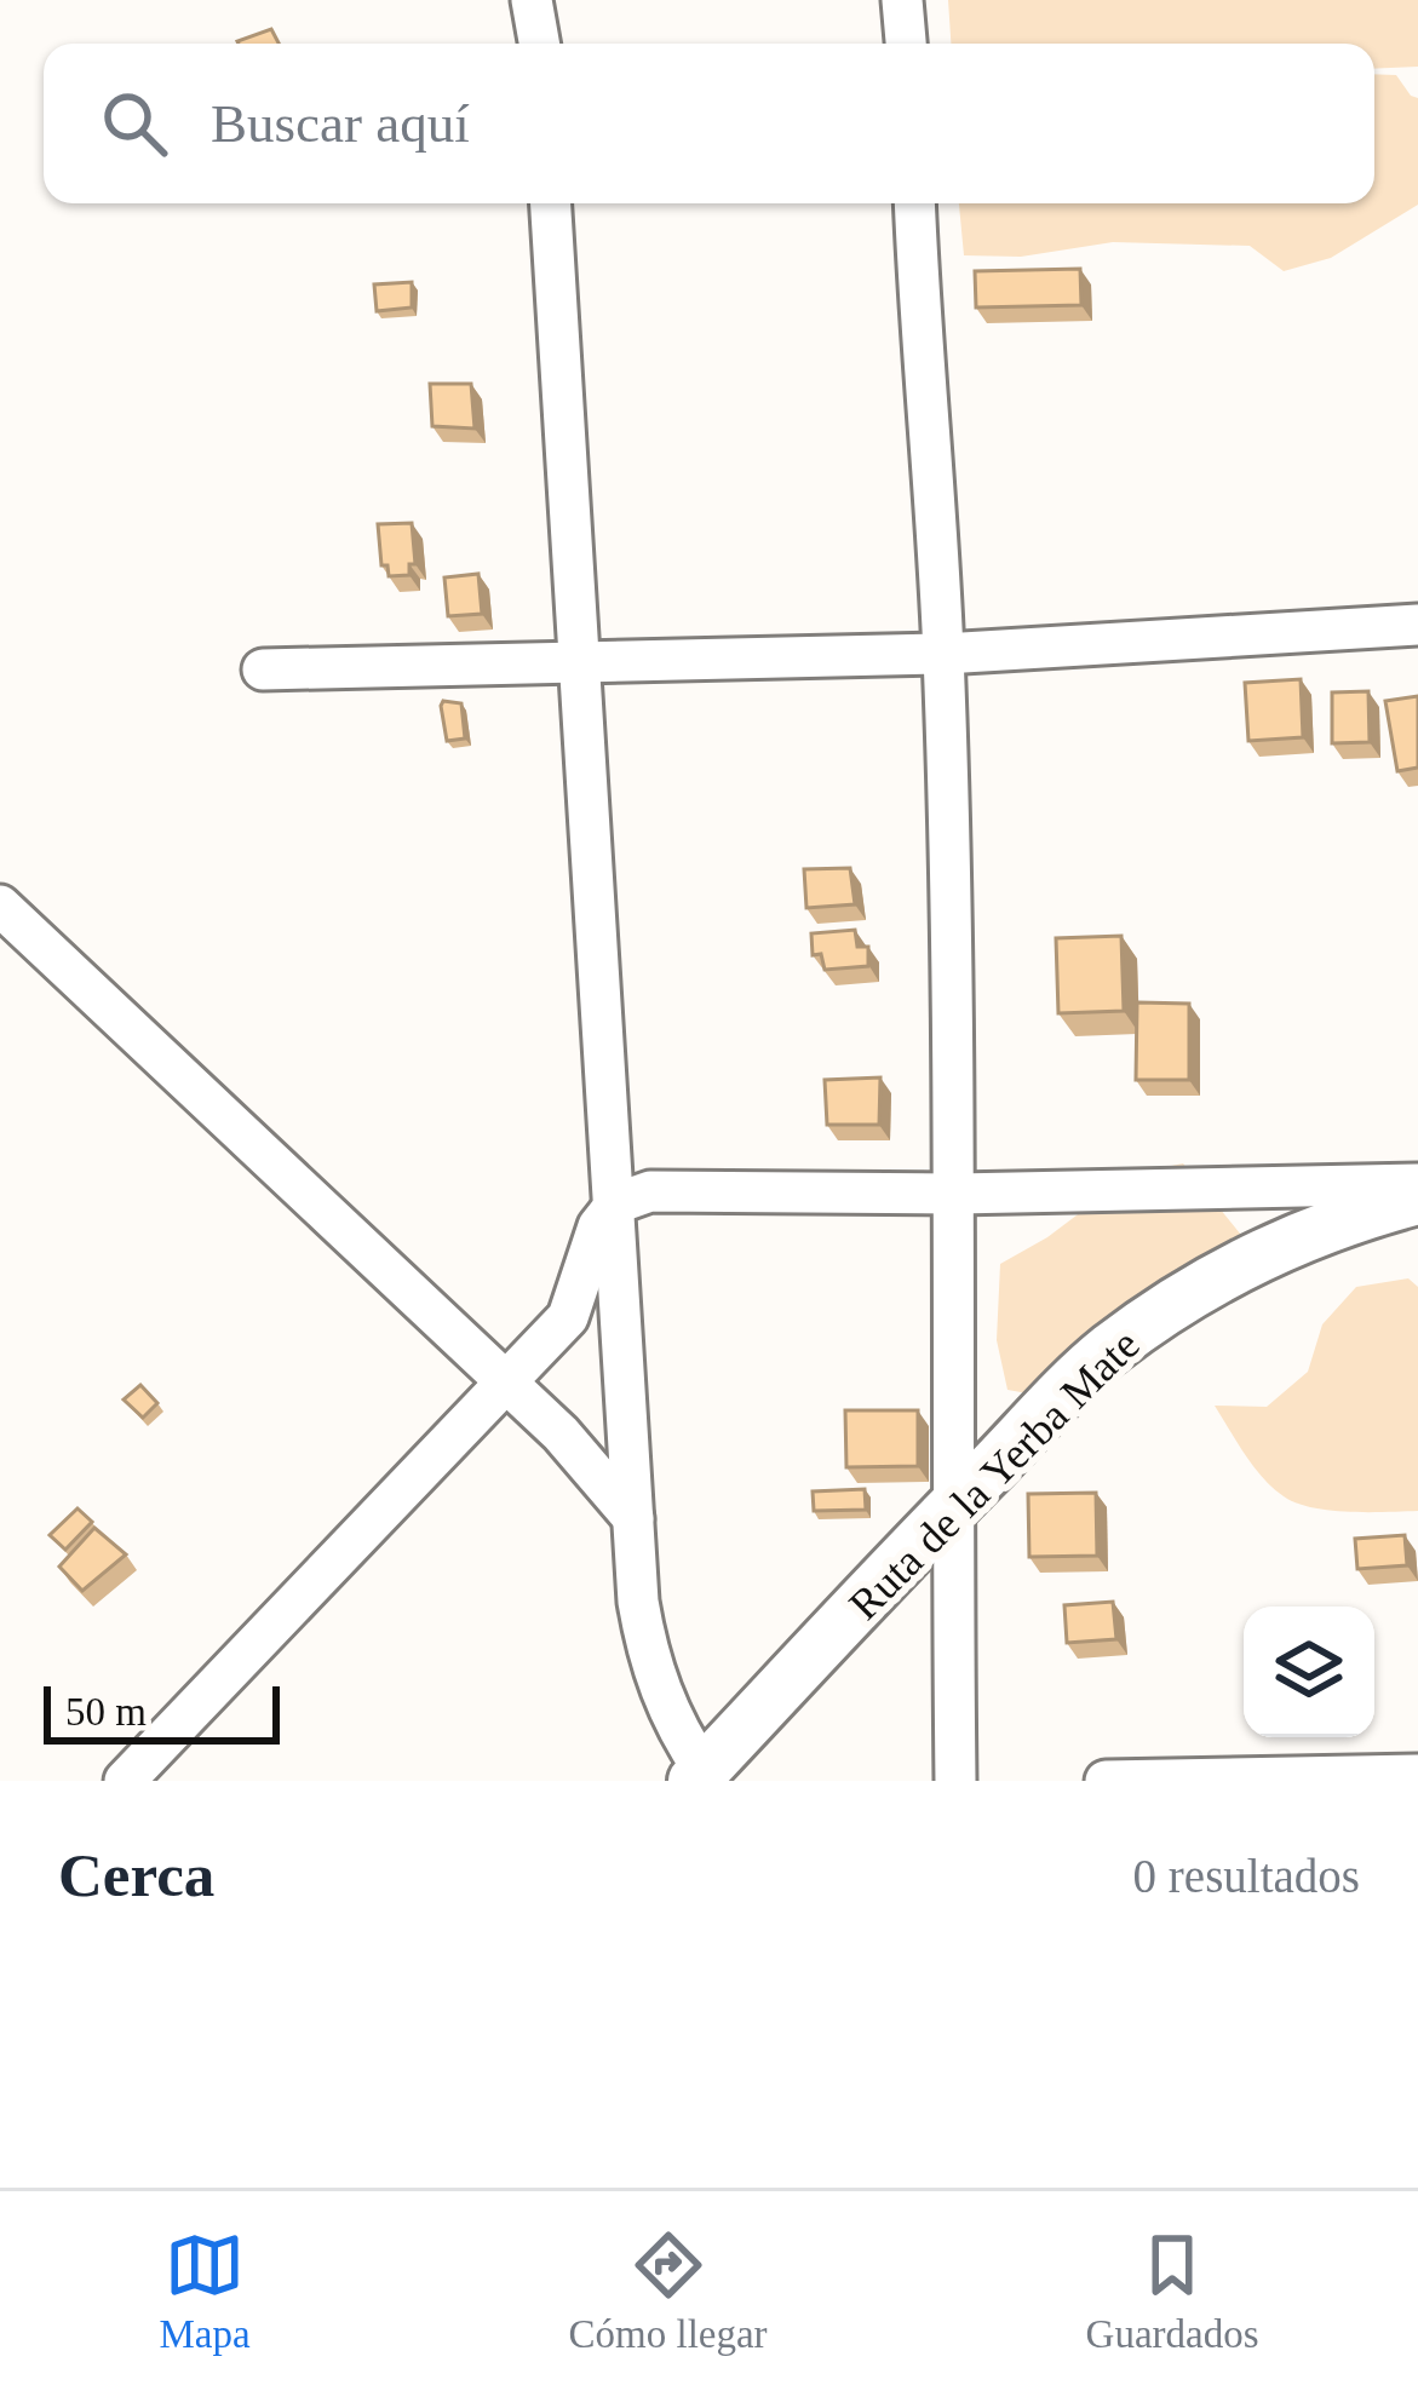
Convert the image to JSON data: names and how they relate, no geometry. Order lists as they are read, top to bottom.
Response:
{
  "streets": {
    "main road": ["Ruta de la Yerba Mate"]
  },
  "scale_bar": "50 m",
  "page": {
    "search": "Buscar aquí",
    "scale": "50 m",
    "heading": ["Cerca", "0 resultados"],
    "nav": ["Mapa", "Cómo llegar", "Guardados"]
  }
}
